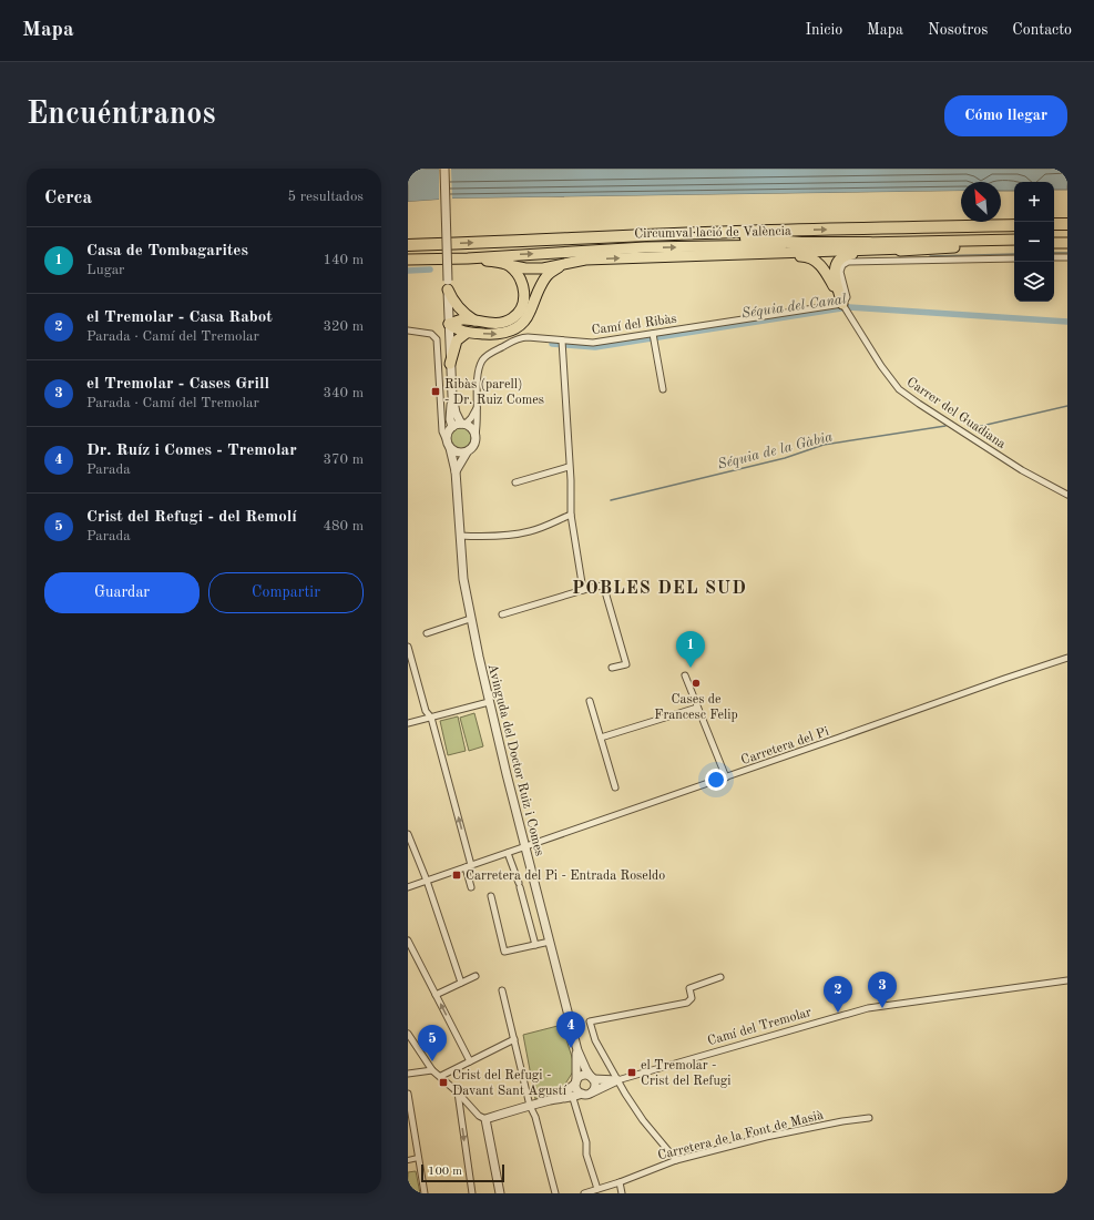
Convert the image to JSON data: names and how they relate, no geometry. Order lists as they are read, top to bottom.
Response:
{
  "streets": {
    "highway": ["Circumval·lació de València"],
    "street": [
      "Camí del Ribàs",
      "Carrer del Guadiana",
      "Carretera del Pi",
      "Avinguda del Doctor Ruiz i Comes",
      "Camí del Tremolar",
      "Carretera de la Font de Masià"
    ]
  },
  "crossings": [
    ["Camí del Ribàs", "Carrer del Guadiana"],
    ["Camí del Ribàs", "Avinguda del Doctor Ruiz i Comes"],
    ["Carretera del Pi", "Avinguda del Doctor Ruiz i Comes"],
    ["Avinguda del Doctor Ruiz i Comes", "Camí del Tremolar"],
    ["Avinguda del Doctor Ruiz i Comes", "Carretera de la Font de Masià"]
  ],
  "districts": ["POBLES DEL SUD"],
  "water": ["Séquia del Canal", "Séquia de la Gàbia"],
  "places": {
    "transit": [
      "Ribàs (parell) - Dr. Ruiz Comes",
      "Carretera del Pi - Entrada Roseldo",
      "el Tremolar - Crist del Refugi",
      "Crist del Refugi - Davant Sant Agustí"
    ],
    "other": ["Cases de Francesc Felip"]
  },
  "scale_bar": "100 m",
  "north": "top left",
  "page": {
    "header": "Mapa",
    "nav": [
      "Inicio",
      "Mapa",
      "Nosotros",
      "Contacto"
    ],
    "buttons": [
      "Cómo llegar",
      ["Guardar", "Compartir"]
    ],
    "title": "Encuéntranos",
    "heading": ["Cerca", "5 resultados"],
    "map_buttons": ["+", "−"],
    "list": [
      {
        "mark": "1",
        "name": "Casa de Tombagarites",
        "note": "Lugar",
        "value": "140 m"
      },
      {
        "mark": "2",
        "name": "el Tremolar - Casa Rabot",
        "note": "Parada · Camí del Tremolar",
        "value": "320 m"
      },
      {
        "mark": "3",
        "name": "el Tremolar - Cases Grill",
        "note": "Parada · Camí del Tremolar",
        "value": "340 m"
      },
      {
        "mark": "4",
        "name": "Dr. Ruíz i Comes - Tremolar",
        "note": "Parada",
        "value": "370 m"
      },
      {
        "mark": "5",
        "name": "Crist del Refugi - del Remolí",
        "note": "Parada",
        "value": "480 m"
      }
    ],
    "pins": [
      "1",
      "3",
      "2",
      "4",
      "5"
    ],
    "scale": "100 m"
  }
}
